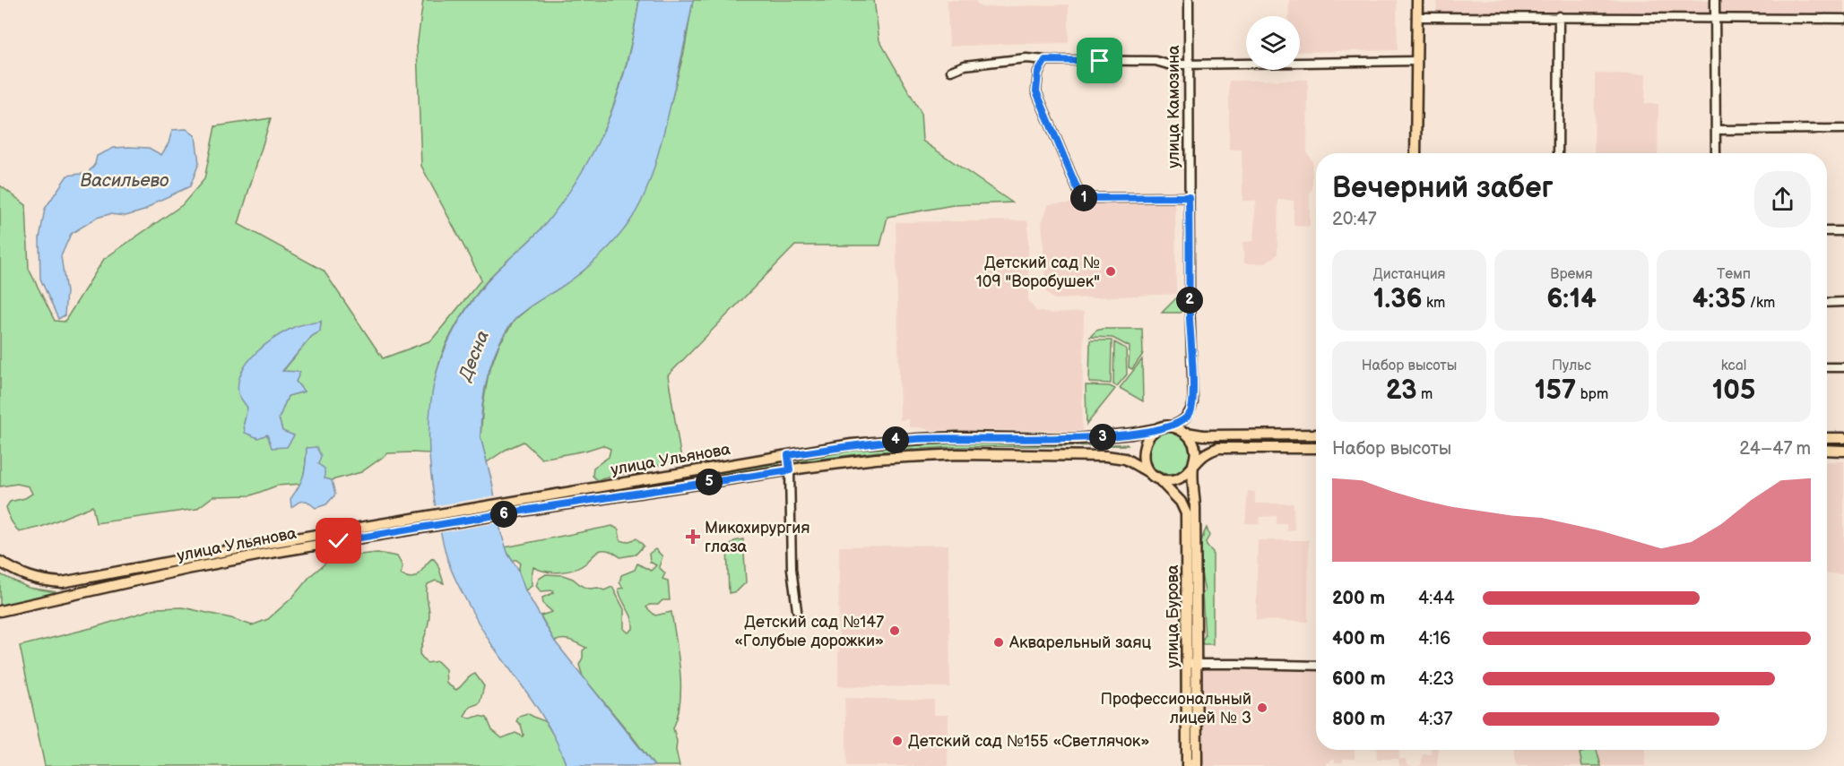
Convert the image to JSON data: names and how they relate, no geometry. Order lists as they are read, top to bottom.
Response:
{
  "streets": {
    "main road": ["улица Ульянова", "улица Бурова"],
    "street": ["улица Камозина"]
  },
  "crossings": [
    ["улица Камозина", "улица Ульянова"],
    ["улица Камозина", "улица Бурова"],
    ["улица Ульянова", "улица Бурова"]
  ],
  "water": ["Васильево", "Десна"],
  "places": {
    "other": [
      "Детский сад № 109 \"Воробушек\"",
      "Детский сад №147 «Голубые дорожки»",
      "Акварельный заяц",
      "Профессиональный лицей № 3",
      "Детский сад №155 «Светлячок»"
    ],
    "health": ["Микохирургия глаза"]
  },
  "page": {
    "heading": ["Вечерний забег", "20:47"],
    "pins": [
      "1",
      "2",
      "3",
      "4",
      "5",
      "6"
    ],
    "stats": [
      ["Дистанция", "1.36 km"],
      ["Время", "6:14"],
      ["Темп", "4:35 /km"],
      ["Набор высоты", "23 m"],
      ["Пульс", "157 bpm"],
      ["kcal", "105"]
    ],
    "chart": ["Набор высоты", "24–47 m"],
    "list": [
      {
        "name": "200 m",
        "note": "4:44"
      },
      {
        "name": "400 m",
        "note": "4:16"
      },
      {
        "name": "600 m",
        "note": "4:23"
      },
      {
        "name": "800 m",
        "note": "4:37"
      }
    ]
  }
}
